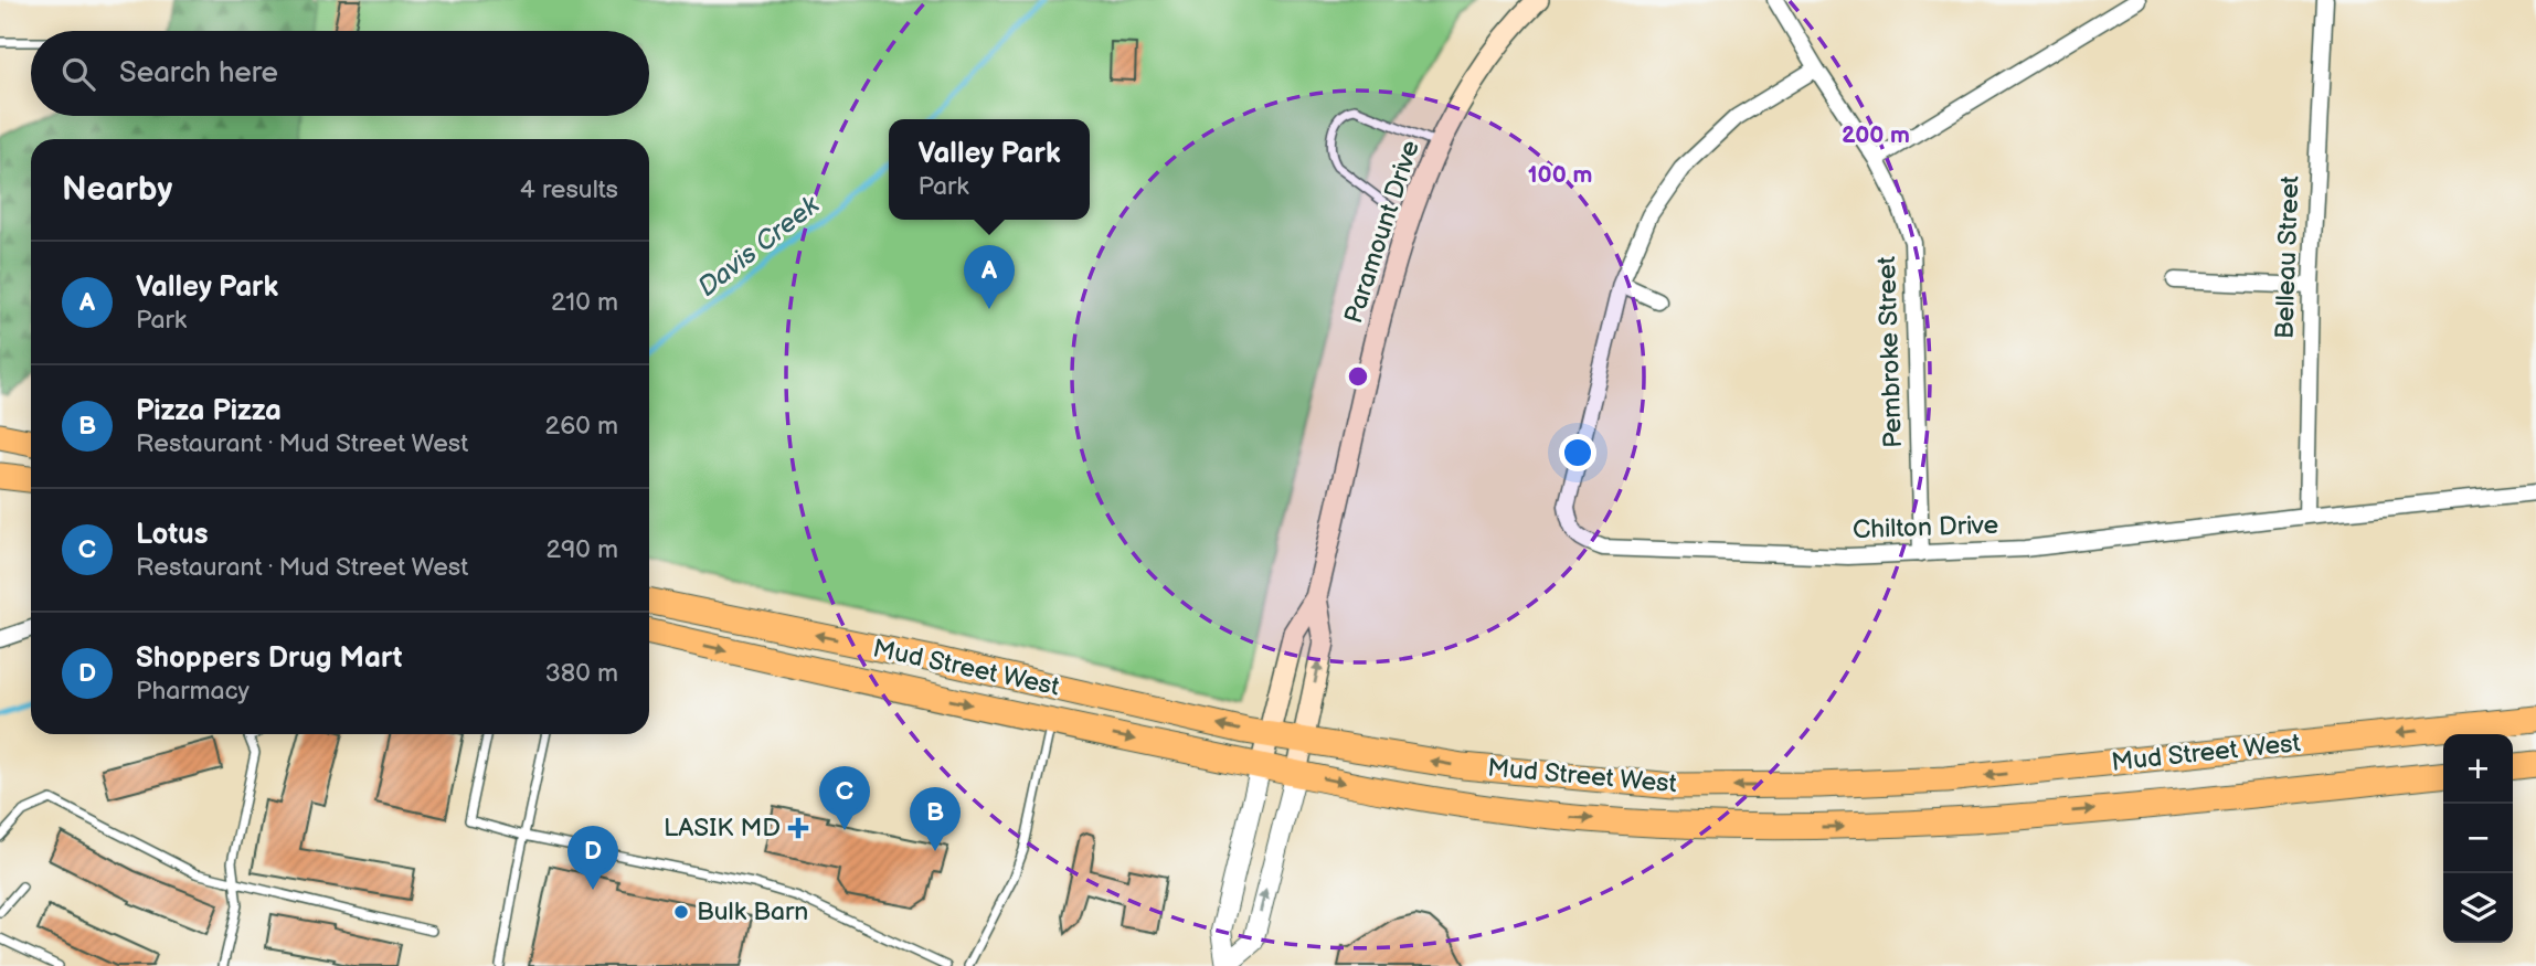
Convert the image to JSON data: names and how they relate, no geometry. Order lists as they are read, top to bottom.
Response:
{
  "streets": {
    "main road": ["Paramount Drive", "Mud Street West"],
    "street": ["Belleau Street", "Pembroke Street", "Chilton Drive"]
  },
  "crossings": [
    ["Paramount Drive", "Mud Street West"],
    ["Belleau Street", "Chilton Drive"],
    ["Pembroke Street", "Chilton Drive"]
  ],
  "water": ["Davis Creek"],
  "places": {
    "health": ["LASIK MD"],
    "other": ["Bulk Barn"]
  },
  "page": {
    "search": "Search here",
    "popup": ["Valley Park", "Park"],
    "heading": ["Nearby", "4 results"],
    "list": [
      {
        "mark": "A",
        "name": "Valley Park",
        "note": "Park",
        "value": "210 m"
      },
      {
        "mark": "B",
        "name": "Pizza Pizza",
        "note": "Restaurant · Mud Street West",
        "value": "260 m"
      },
      {
        "mark": "C",
        "name": "Lotus",
        "note": "Restaurant · Mud Street West",
        "value": "290 m"
      },
      {
        "mark": "D",
        "name": "Shoppers Drug Mart",
        "note": "Pharmacy",
        "value": "380 m"
      }
    ],
    "pins": [
      "A",
      "C",
      "B",
      "D"
    ],
    "map_buttons": ["+", "−"]
  },
  "rings": ["200 m", "100 m"]
}
